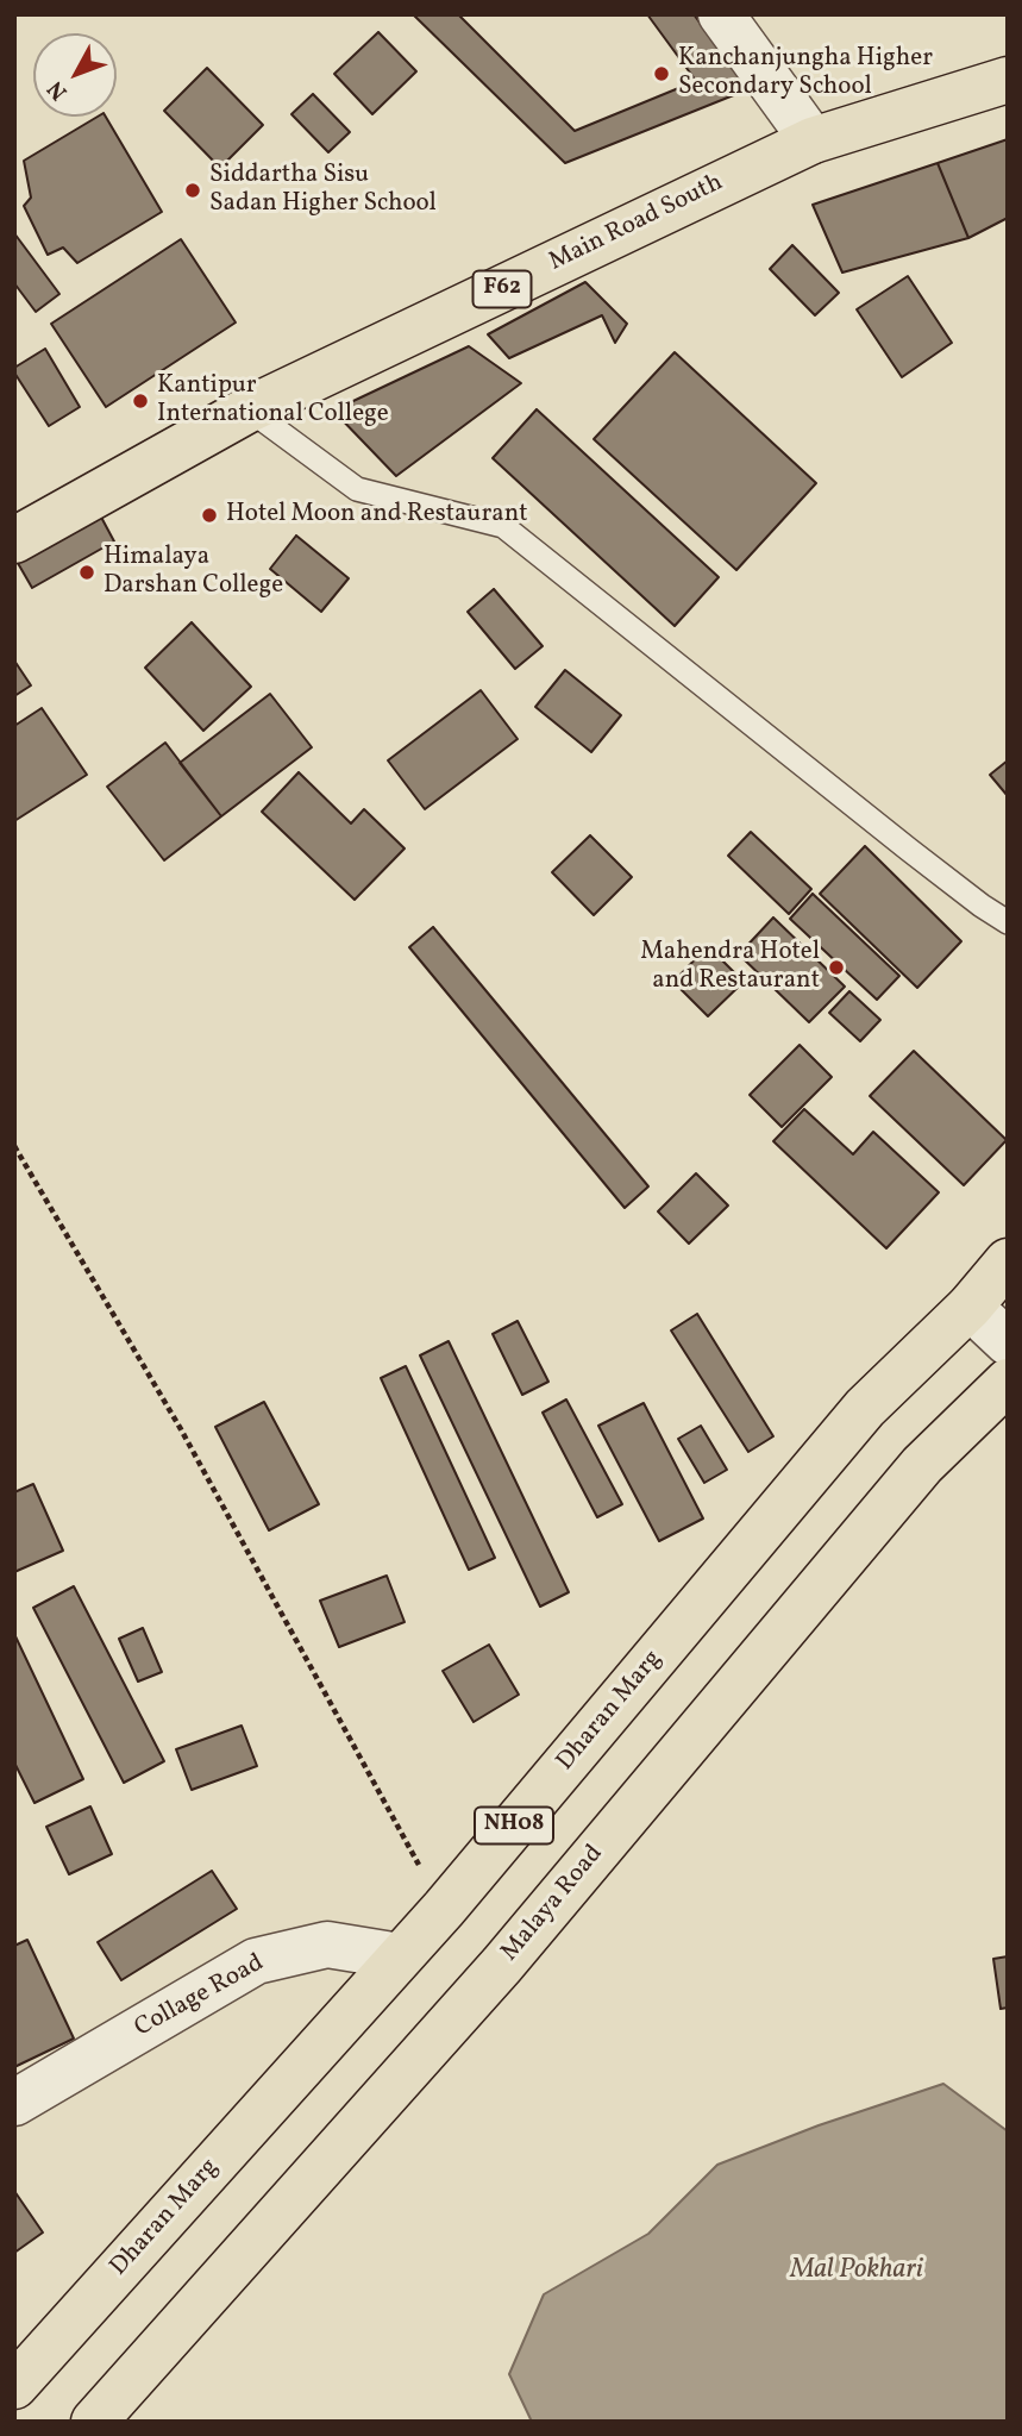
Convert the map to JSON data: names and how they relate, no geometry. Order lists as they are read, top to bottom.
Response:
{
  "streets": {
    "main road": [
      "Main Road South",
      "F62",
      "Dharan Marg",
      "NH08",
      "Malaya Road"
    ],
    "street": ["Collage Road"]
  },
  "crossings": [
    ["Dharan Marg", "Collage Road"]
  ],
  "water": ["Mal Pokhari"],
  "places": [
    "Kanchanjungha Higher Secondary School",
    "Siddartha Sisu Sadan Higher School",
    "Kantipur International College",
    "Hotel Moon and Restaurant",
    "Himalaya Darshan College",
    "Mahendra Hotel and Restaurant"
  ],
  "north": "bottom left"
}
